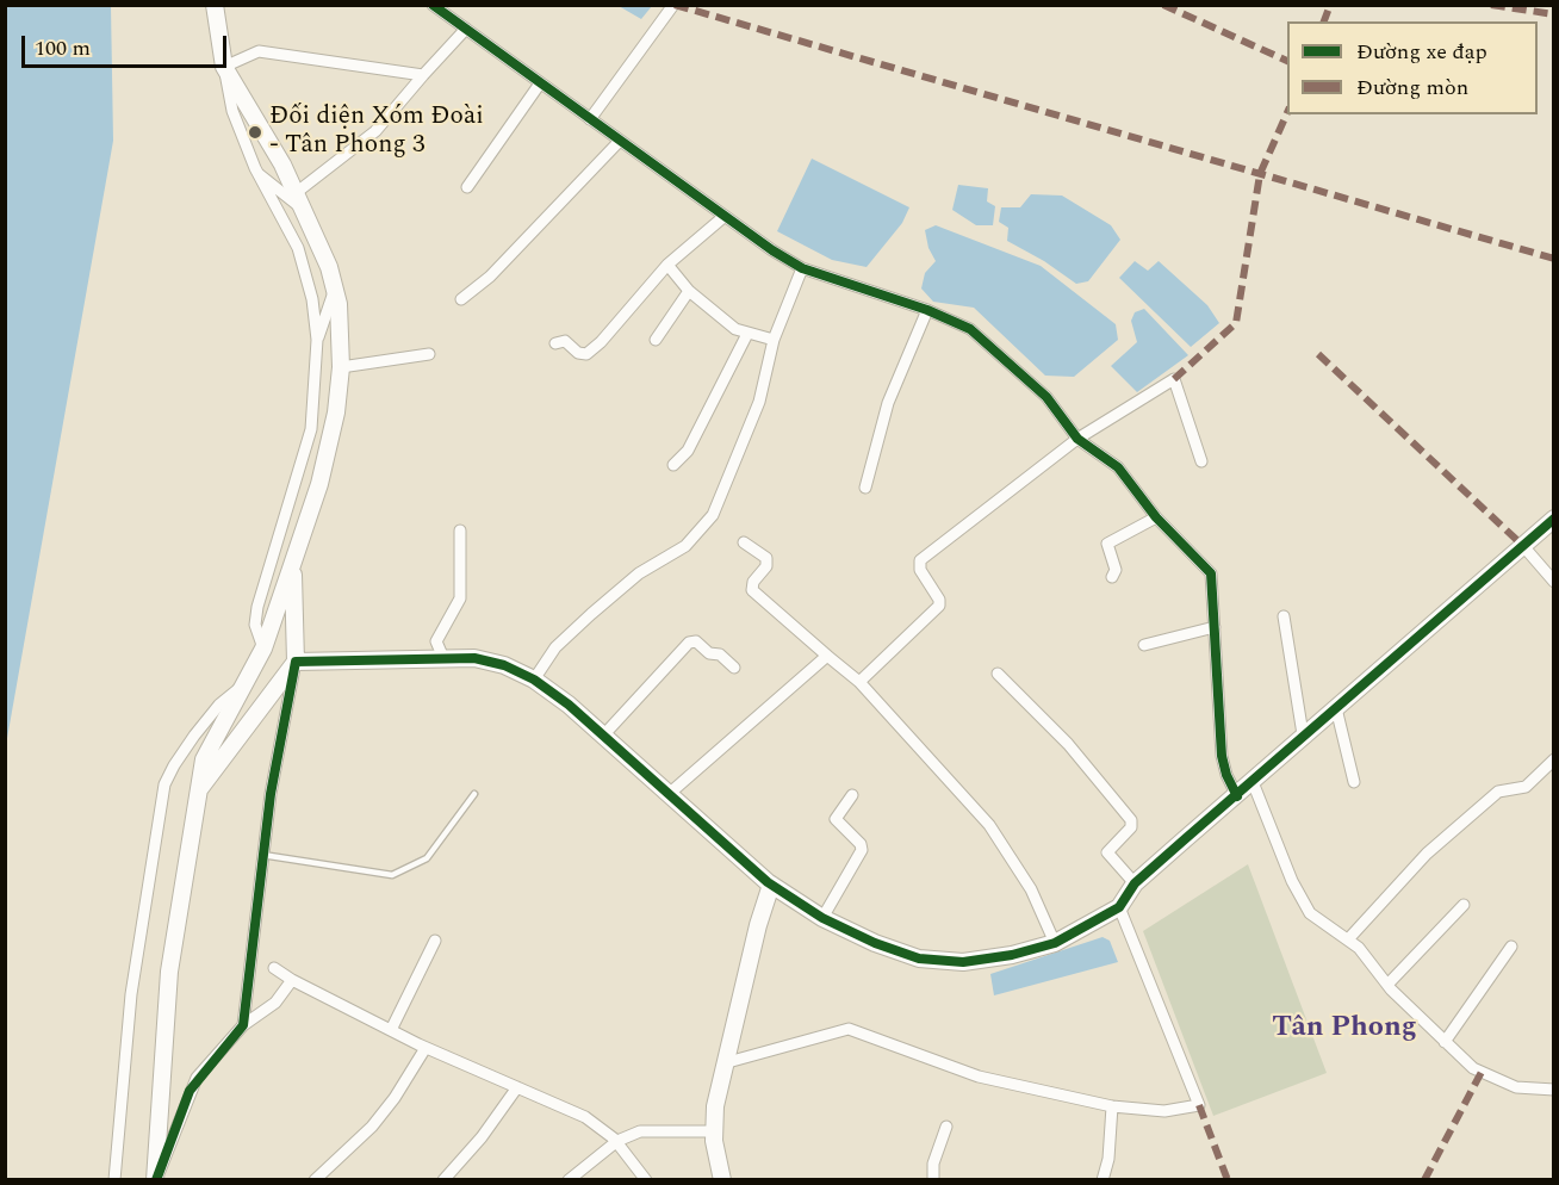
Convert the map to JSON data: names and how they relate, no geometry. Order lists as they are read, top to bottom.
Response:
{
  "districts": ["Tân Phong"],
  "places": ["Đối diện Xóm Đoài - Tân Phong 3"],
  "legend": ["Đường xe đạp", "Đường mòn"],
  "scale_bar": "100 m"
}
